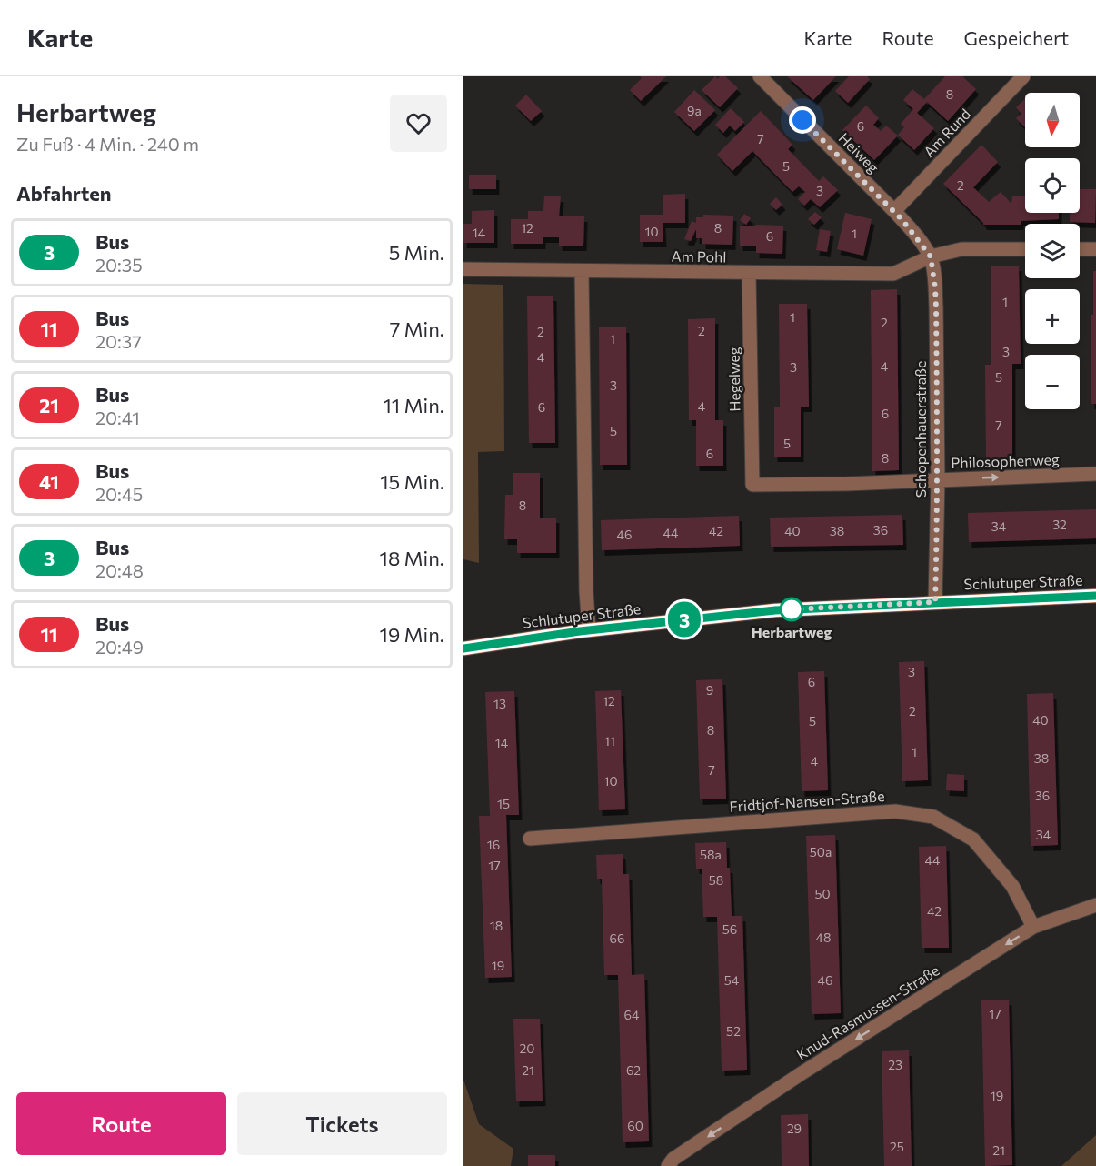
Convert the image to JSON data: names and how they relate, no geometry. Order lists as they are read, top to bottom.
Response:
{
  "streets": {
    "main road": ["Schlutuper Straße"],
    "street": [
      "Am Rund",
      "Heiweg",
      "Am Pohl",
      "Hegelweg",
      "Schopenhauerstraße",
      "Philosophenweg",
      "Fridtjof-Nansen-Straße",
      "Knud-Rasmussen-Straße"
    ]
  },
  "crossings": [
    ["Am Rund", "Heiweg"],
    ["Heiweg", "Am Pohl"],
    ["Heiweg", "Schopenhauerstraße"],
    ["Am Pohl", "Hegelweg"],
    ["Am Pohl", "Schopenhauerstraße"],
    ["Hegelweg", "Philosophenweg"],
    ["Schopenhauerstraße", "Philosophenweg"],
    ["Schopenhauerstraße", "Schlutuper Straße"],
    ["Fridtjof-Nansen-Straße", "Knud-Rasmussen-Straße"]
  ],
  "one_way": ["Philosophenweg", "Knud-Rasmussen-Straße"],
  "places": ["Herbartweg"],
  "lines": ["bus line 3"],
  "house_numbers": [
    "8",
    "9a",
    "6",
    "7",
    "5",
    "2",
    "3",
    "12",
    "8",
    "10",
    "14",
    "1",
    "6",
    "1",
    "1",
    "2",
    "2",
    "2",
    "1",
    "3",
    "4",
    "4",
    "3",
    "5",
    "3",
    "4",
    "6",
    "6",
    "7",
    "5",
    "5",
    "6",
    "8",
    "8",
    "32",
    "34",
    "36",
    "42",
    "40",
    "38",
    "44",
    "46",
    "3",
    "6",
    "9",
    "12",
    "13",
    "2",
    "40",
    "5",
    "8",
    "11",
    "14",
    "1",
    "38",
    "4",
    "7",
    "10",
    "36",
    "15",
    "34",
    "16",
    "50a",
    "58a",
    "44",
    "17",
    "58",
    "50",
    "42",
    "18",
    "56",
    "48",
    "66",
    "19",
    "54",
    "46",
    "17",
    "64",
    "52",
    "20",
    "23",
    "21",
    "62",
    "19",
    "60",
    "29",
    "25",
    "21"
  ],
  "north": "bottom",
  "page": {
    "header": "Karte",
    "nav": ["Karte", "Route", "Gespeichert"],
    "heading": [
      ["Herbartweg", "Zu Fuß · 4 Min. · 240 m"],
      "Abfahrten"
    ],
    "on_map": "3",
    "map_buttons": ["+", "−"],
    "list": [
      {
        "mark": "3",
        "name": "Bus",
        "note": "20:35",
        "value": "5 Min."
      },
      {
        "mark": "11",
        "name": "Bus",
        "note": "20:37",
        "value": "7 Min."
      },
      {
        "mark": "21",
        "name": "Bus",
        "note": "20:41",
        "value": "11 Min."
      },
      {
        "mark": "41",
        "name": "Bus",
        "note": "20:45",
        "value": "15 Min."
      },
      {
        "mark": "3",
        "name": "Bus",
        "note": "20:48",
        "value": "18 Min."
      },
      {
        "mark": "11",
        "name": "Bus",
        "note": "20:49",
        "value": "19 Min."
      }
    ],
    "buttons": ["Route", "Tickets"]
  }
}
